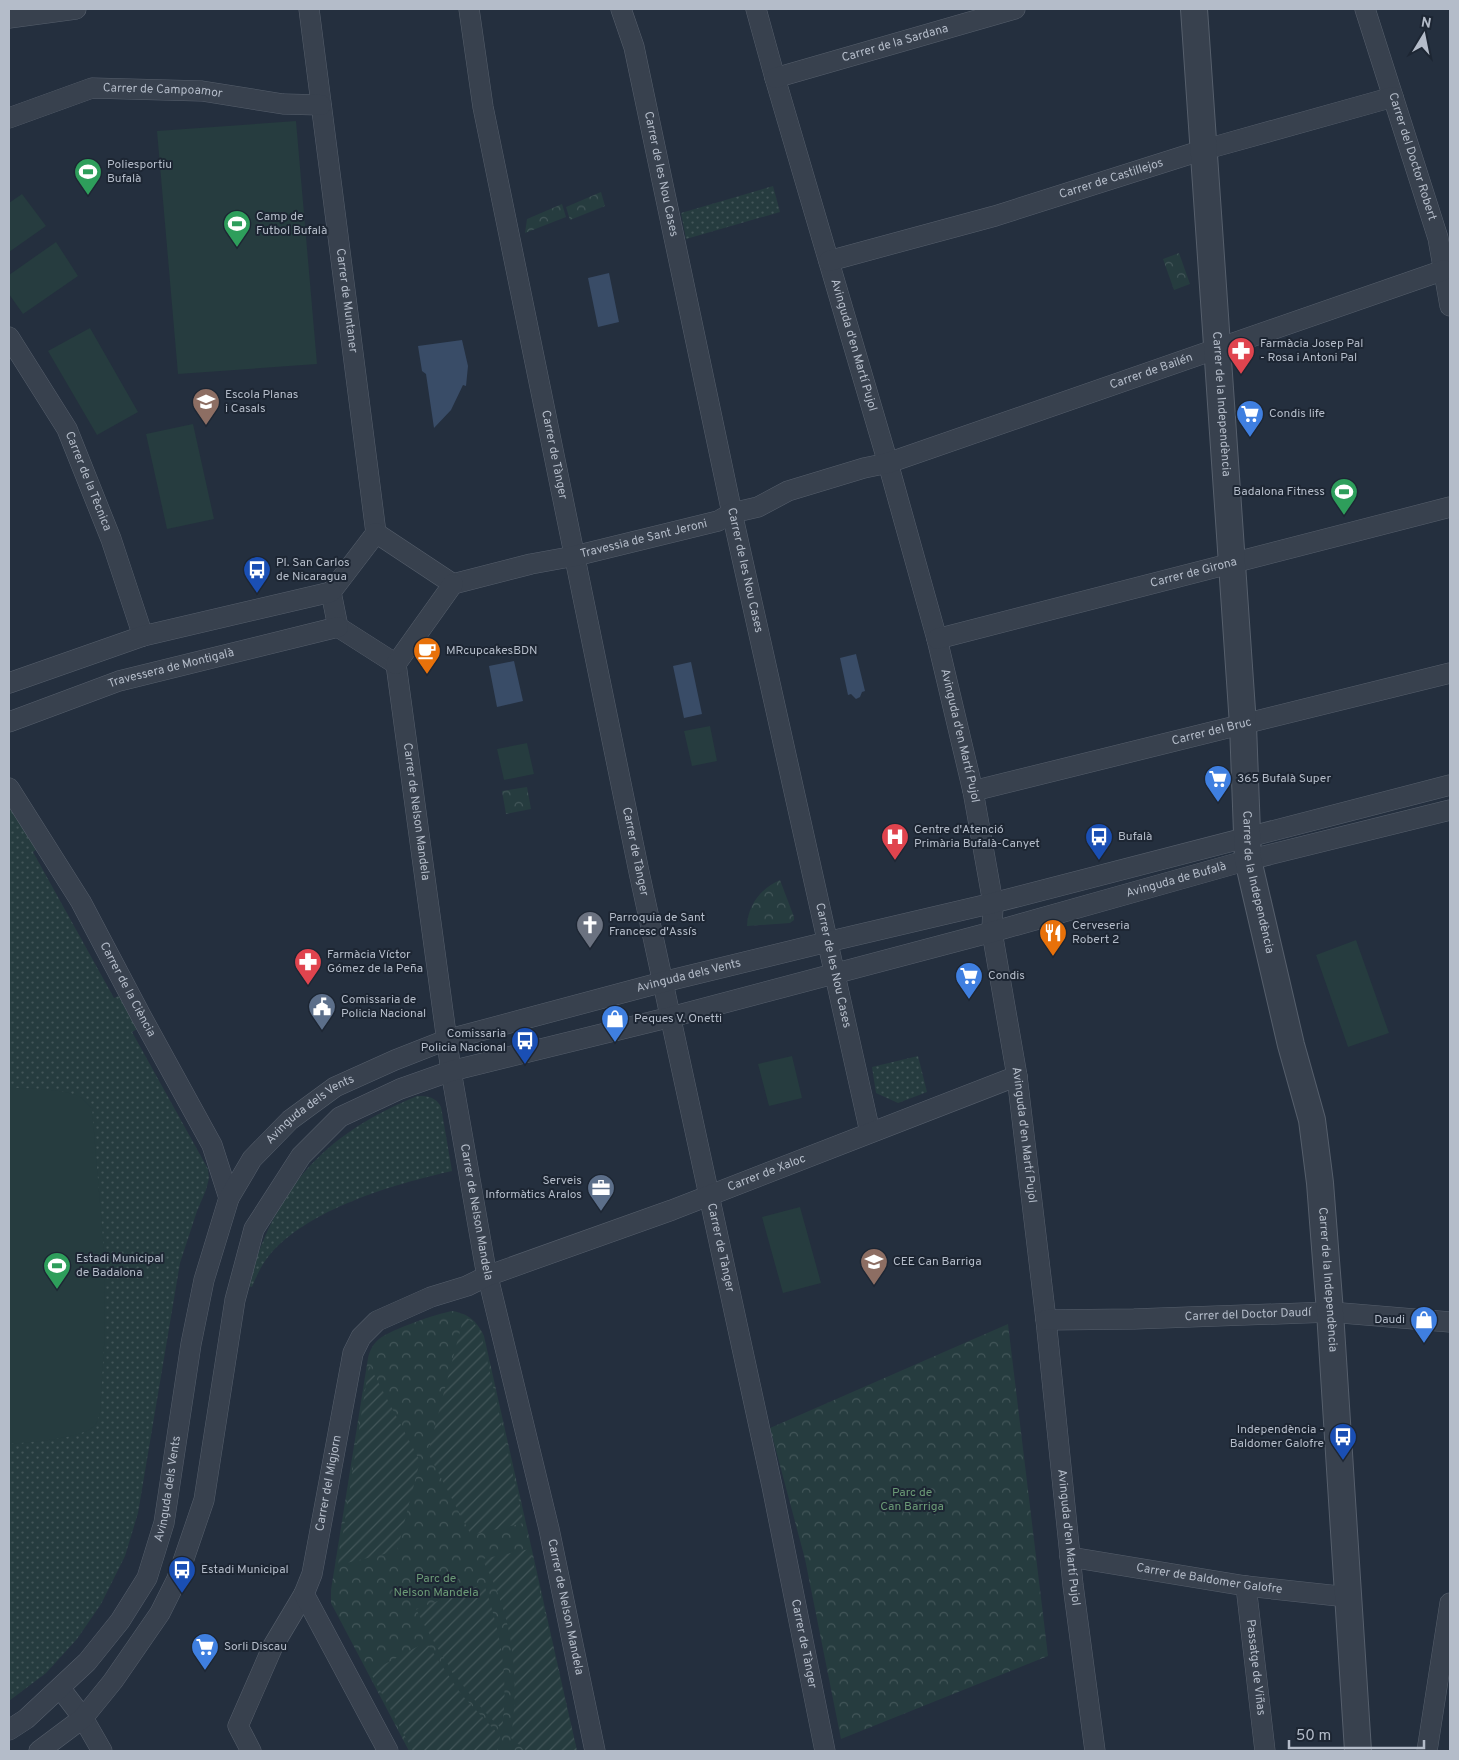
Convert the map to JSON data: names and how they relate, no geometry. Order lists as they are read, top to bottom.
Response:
{
  "streets": {
    "street": [
      "Carrer de la Sardana",
      "Carrer de Campoamor",
      "Carrer del Doctor Robert",
      "Carrer de les Nou Cases",
      "Carrer de Castillejos",
      "Carrer de Muntaner",
      "Avinguda d'en Martí Pujol",
      "Carrer de Bailén",
      "Carrer de la Independència",
      "Carrer de Tànger",
      "Carrer de la Tècnica",
      "Travessia de Sant Jeroni",
      "Carrer de Girona",
      "Travessera de Montigalà",
      "Carrer del Bruc",
      "Carrer de Nelson Mandela",
      "Avinguda de Bufalà",
      "Avinguda dels Vents",
      "Carrer de la Ciència",
      "Carrer de Xaloc",
      "Carrer del Doctor Daudí",
      "Carrer del Migjorn",
      "Carrer de Baldomer Galofre",
      "Passatge de Viñas"
    ]
  },
  "crossings": [
    ["Carrer de la Sardana", "Avinguda d'en Martí Pujol"],
    ["Carrer de Campoamor", "Carrer de Muntaner"],
    ["Carrer del Doctor Robert", "Carrer de Castillejos"],
    ["Carrer del Doctor Robert", "Carrer de Bailén"],
    ["Carrer de les Nou Cases", "Travessia de Sant Jeroni"],
    ["Carrer de les Nou Cases", "Avinguda dels Vents"],
    ["Carrer de les Nou Cases", "Carrer de Xaloc"],
    ["Carrer de Castillejos", "Avinguda d'en Martí Pujol"],
    ["Carrer de Castillejos", "Carrer de la Independència"],
    ["Avinguda d'en Martí Pujol", "Carrer de Bailén"],
    ["Avinguda d'en Martí Pujol", "Travessia de Sant Jeroni"],
    ["Avinguda d'en Martí Pujol", "Carrer de Girona"],
    ["Avinguda d'en Martí Pujol", "Carrer del Bruc"],
    ["Avinguda d'en Martí Pujol", "Avinguda de Bufalà"],
    ["Avinguda d'en Martí Pujol", "Avinguda dels Vents"],
    ["Avinguda d'en Martí Pujol", "Carrer de Xaloc"],
    ["Avinguda d'en Martí Pujol", "Carrer del Doctor Daudí"],
    ["Avinguda d'en Martí Pujol", "Carrer de Baldomer Galofre"],
    ["Carrer de Bailén", "Carrer de la Independència"],
    ["Carrer de Bailén", "Travessia de Sant Jeroni"],
    ["Carrer de la Independència", "Carrer de Girona"],
    ["Carrer de la Independència", "Carrer del Bruc"],
    ["Carrer de la Independència", "Avinguda de Bufalà"],
    ["Carrer de la Independència", "Carrer del Doctor Daudí"],
    ["Carrer de la Independència", "Carrer de Baldomer Galofre"],
    ["Carrer de Tànger", "Travessia de Sant Jeroni"],
    ["Carrer de Tànger", "Avinguda dels Vents"],
    ["Carrer de Tànger", "Carrer de Xaloc"],
    ["Carrer de Nelson Mandela", "Avinguda dels Vents"],
    ["Carrer de Nelson Mandela", "Carrer de Xaloc"],
    ["Carrer de Nelson Mandela", "Carrer del Migjorn"],
    ["Avinguda de Bufalà", "Avinguda dels Vents"],
    ["Avinguda dels Vents", "Carrer de la Ciència"],
    ["Carrer de Xaloc", "Carrer del Migjorn"],
    ["Carrer de Baldomer Galofre", "Passatge de Viñas"]
  ],
  "parks": ["Parc de Can Barriga", "Parc de Nelson Mandela"],
  "places": {
    "sports": [
      "Poliesportiu Bufalà",
      "Camp de Futbol Bufalà",
      "Badalona Fitness",
      "Estadi Municipal de Badalona"
    ],
    "pharmacy": ["Farmàcia Josep Pal - Rosa i Antoni Pal", "Farmàcia Víctor Gómez de la Peña"],
    "school or university": ["Escola Planas i Casals", "CEE Can Barriga"],
    "supermarket": [
      "Condis life",
      "365 Bufalà Super",
      "Condis",
      "Sorli Discau"
    ],
    "bus stop": [
      "Pl. San Carlos de Nicaragua",
      "Bufalà",
      "Comissaria Policia Nacional",
      "Independència - Baldomer Galofre",
      "Estadi Municipal"
    ],
    "cafe": ["MRcupcakesBDN"],
    "hospital": ["Centre d'Atenció Primària Bufalà-Canyet"],
    "church": ["Parroquia de Sant Francesc d'Assís"],
    "restaurant": ["Cerveseria Robert 2"],
    "public building": ["Comissaria de Policia Nacional"],
    "shop": ["Peques V. Onetti", "Daudi"],
    "office": ["Serveis Informàtics Aralos"]
  },
  "scale_bar": "50 m",
  "north": "top"
}
